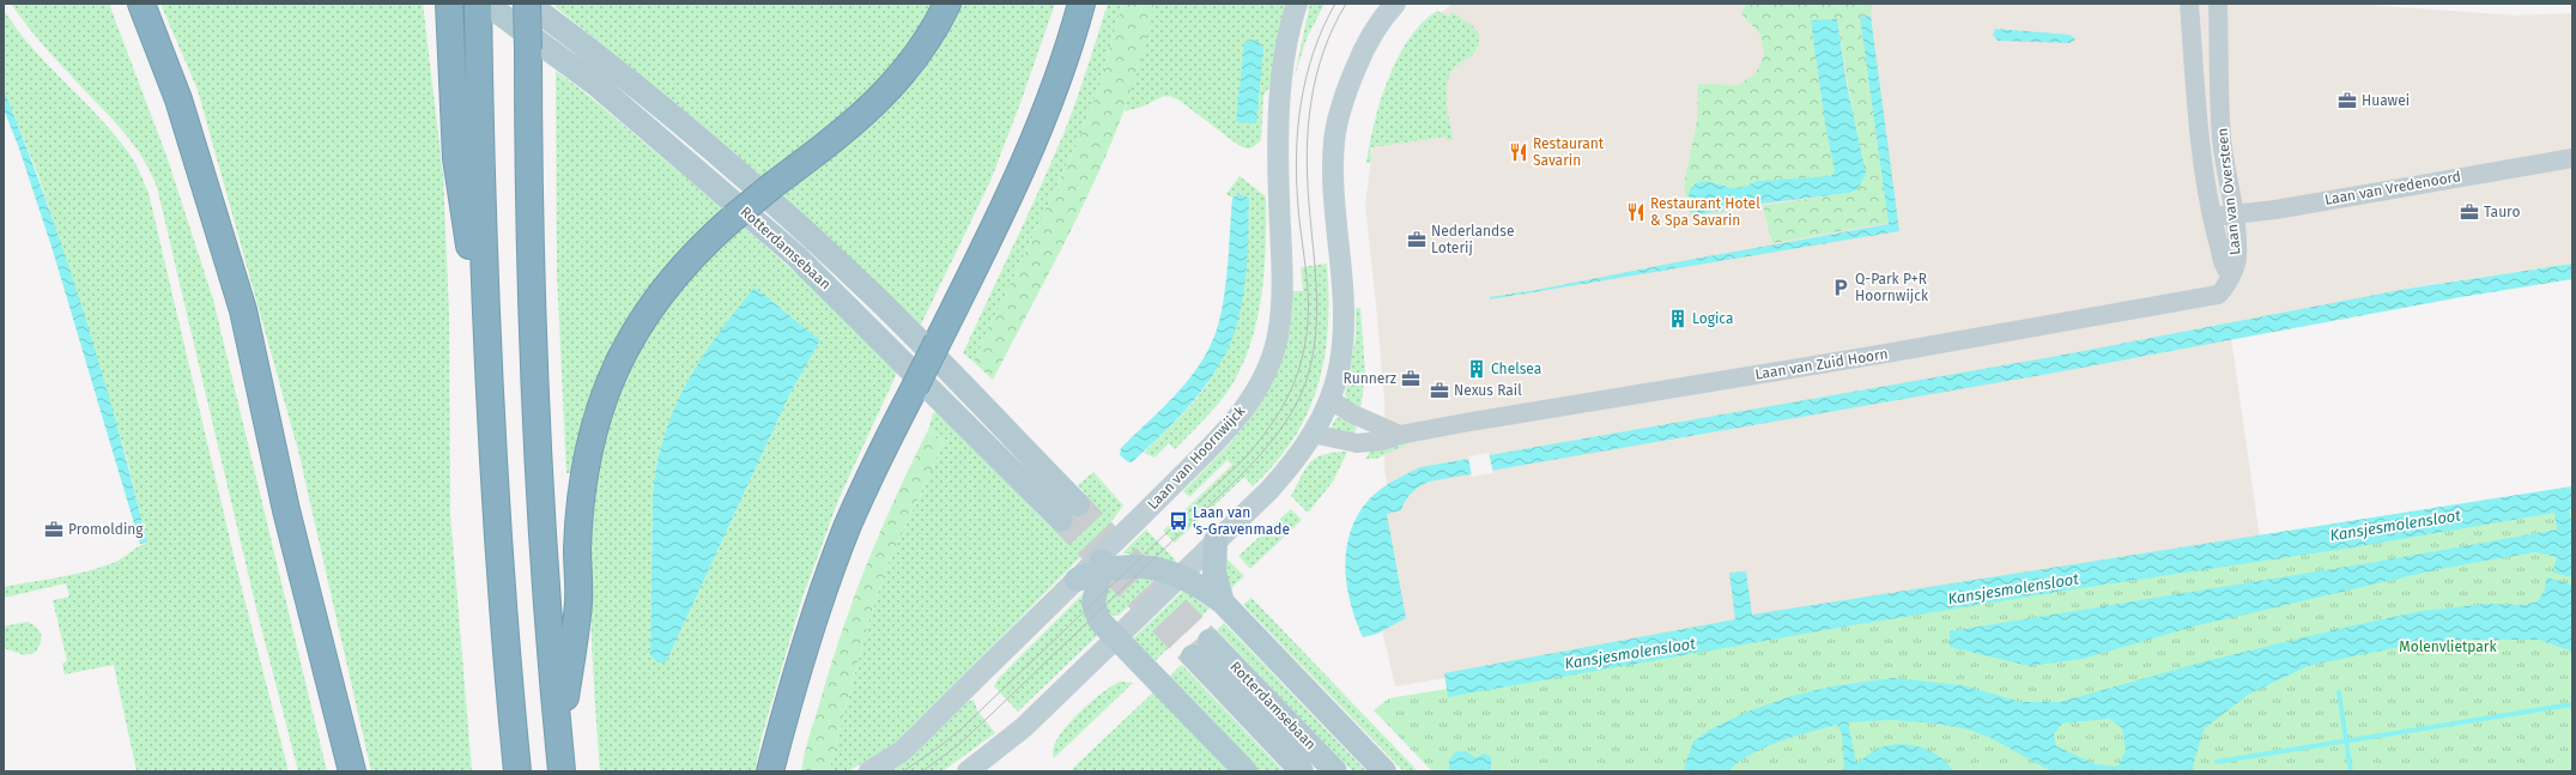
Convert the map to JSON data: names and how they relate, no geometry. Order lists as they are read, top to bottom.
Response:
{
  "streets": {
    "main road": ["Rotterdamsebaan", "Laan van Hoornwijck"],
    "street": ["Laan van Vredenoord", "Laan van Oversteen", "Laan van Zuid Hoorn"]
  },
  "crossings": [
    ["Laan van Vredenoord", "Laan van Oversteen"],
    ["Laan van Oversteen", "Laan van Zuid Hoorn"]
  ],
  "water": ["Kansjesmolensloot"],
  "parks": ["Molenvlietpark"],
  "places": {
    "office": [
      "Huawei",
      "Tauro",
      "Nederlandse Loterij",
      "Runnerz",
      "Nexus Rail",
      "Promolding"
    ],
    "restaurant": ["Restaurant Savarin", "Restaurant Hotel & Spa Savarin"],
    "parking": ["Q-Park P+R Hoornwijck"],
    "building": ["Logica", "Chelsea"],
    "bus stop": ["Laan van 's-Gravenmade"]
  }
}
